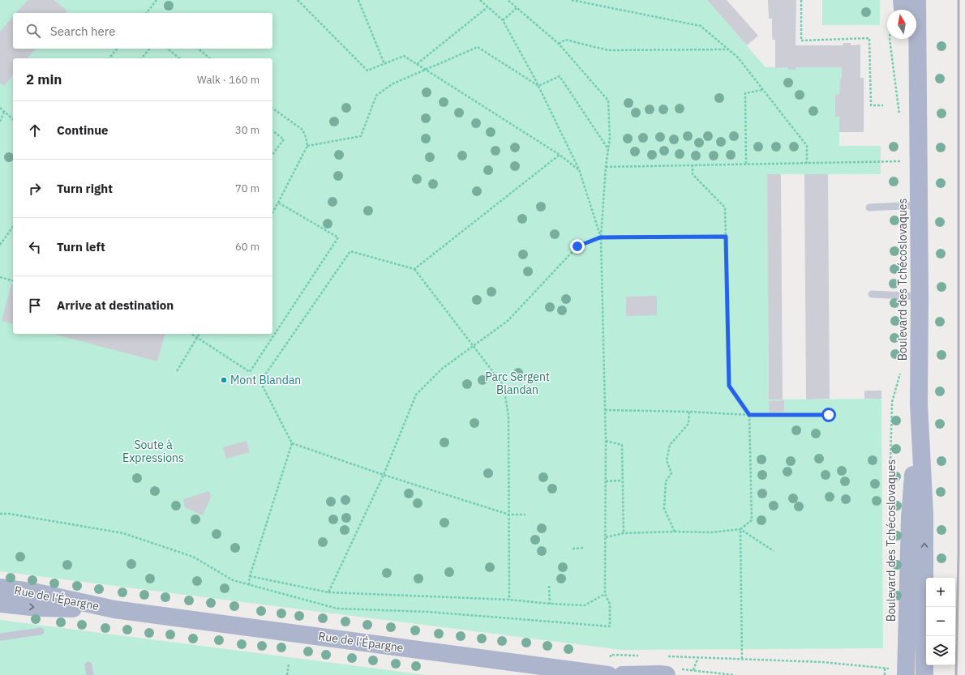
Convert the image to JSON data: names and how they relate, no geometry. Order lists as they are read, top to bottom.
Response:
{
  "streets": {
    "main road": ["Boulevard des Tchécoslovaques", "Rue de l'Épargne"]
  },
  "parks": ["Parc Sergent Blandan", "Soute à Expressions"],
  "places": ["Mont Blandan"],
  "north": "top",
  "page": {
    "search": "Search here",
    "heading": ["2 min", "Walk · 160 m"],
    "list": [
      ["Continue", "30 m"],
      ["Turn right", "70 m"],
      ["Turn left", "60 m"],
      "Arrive at destination"
    ],
    "map_buttons": ["+", "−"]
  }
}
